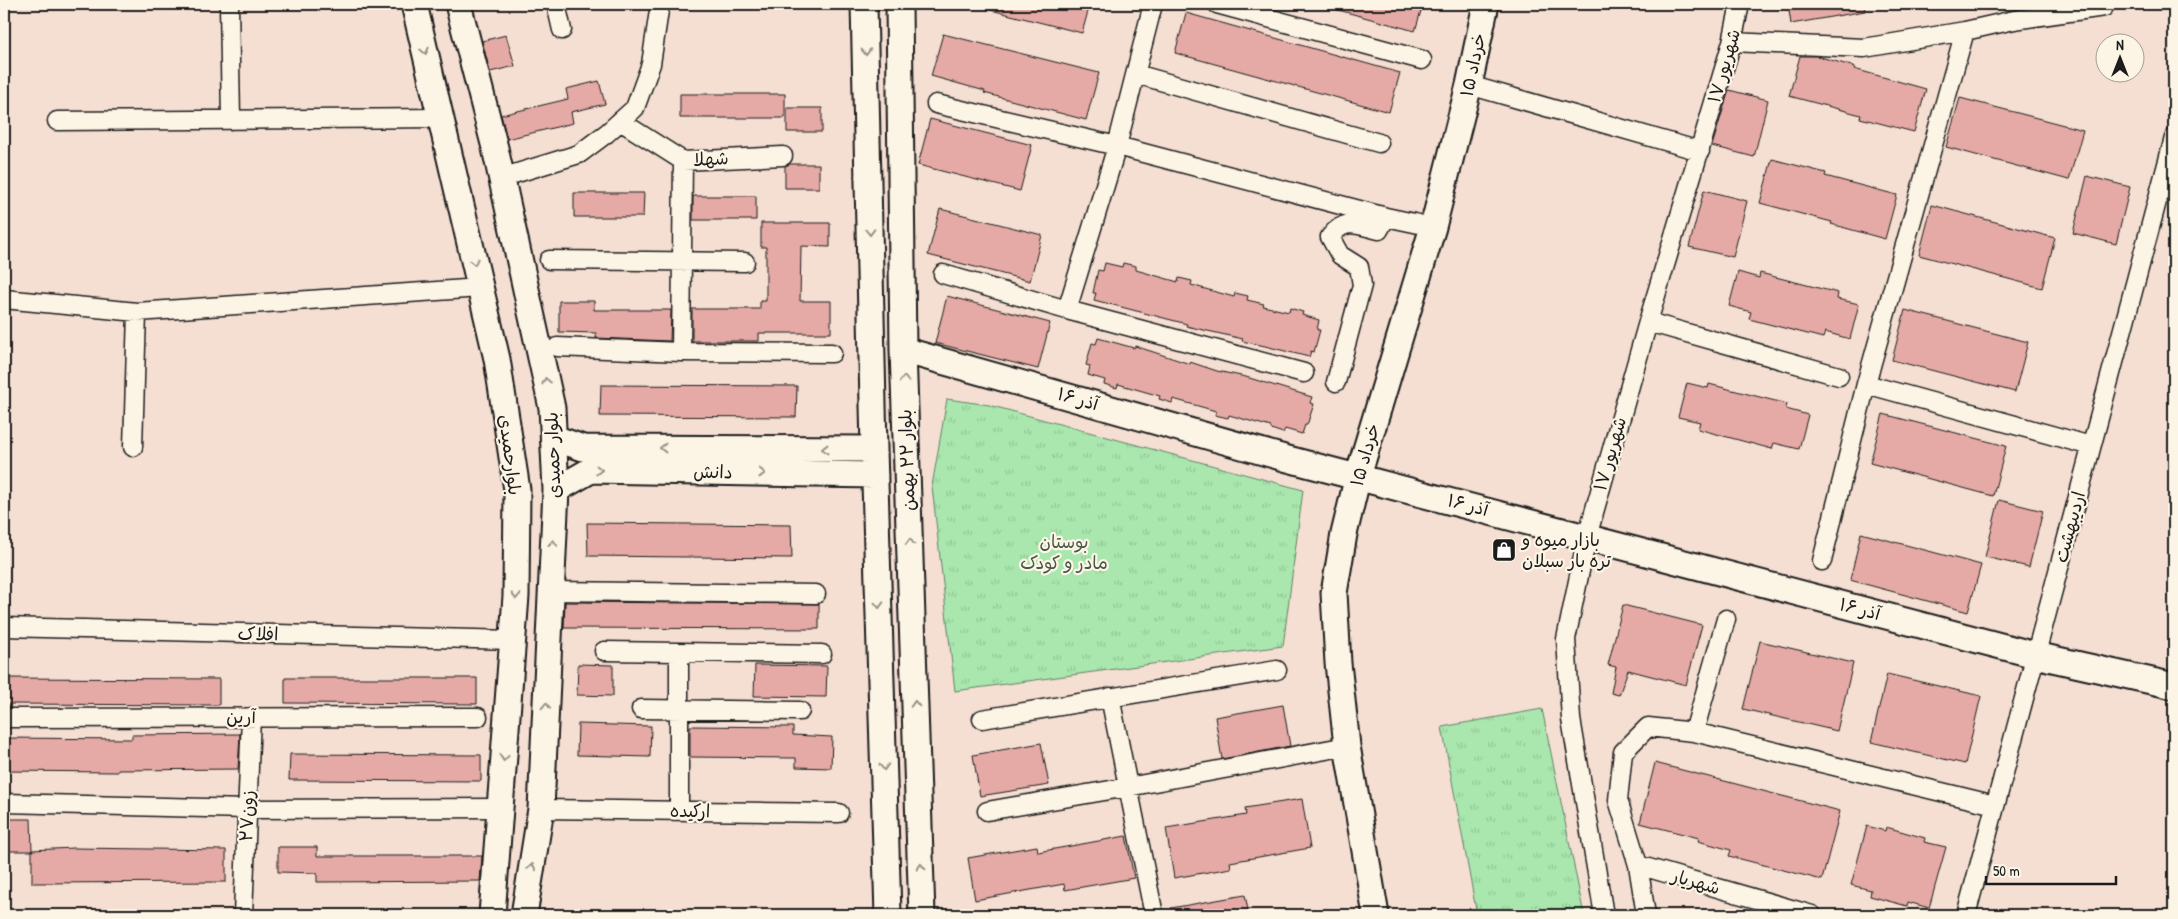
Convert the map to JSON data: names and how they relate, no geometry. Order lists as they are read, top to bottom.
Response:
{
  "streets": {
    "street": [
      "۱۵ خرداد",
      "۱۷ شهریور",
      "شهلا",
      "۱۶ آذر",
      "بلوارحمیدی",
      "بلوار حمیدی",
      "بلوار ۲۲ بهمن",
      "دانش",
      "اردیبهشت",
      "افلاک",
      "آرین",
      "ارکیده",
      "زون۲۷",
      "شهریار"
    ]
  },
  "crossings": [
    ["۱۵ خرداد", "۱۶ آذر"],
    ["۱۷ شهریور", "۱۶ آذر"],
    ["۱۶ آذر", "بلوار ۲۲ بهمن"],
    ["۱۶ آذر", "اردیبهشت"],
    ["بلوارحمیدی", "افلاک"],
    ["بلوار حمیدی", "دانش"],
    ["بلوار حمیدی", "ارکیده"],
    ["بلوار ۲۲ بهمن", "دانش"],
    ["آرین", "زون۲۷"]
  ],
  "parks": ["بوستان مادر و کودک"],
  "places": {
    "shop": ["بازار میوه و تره بار سبلان"]
  },
  "scale_bar": "50 m",
  "north": "top"
}
